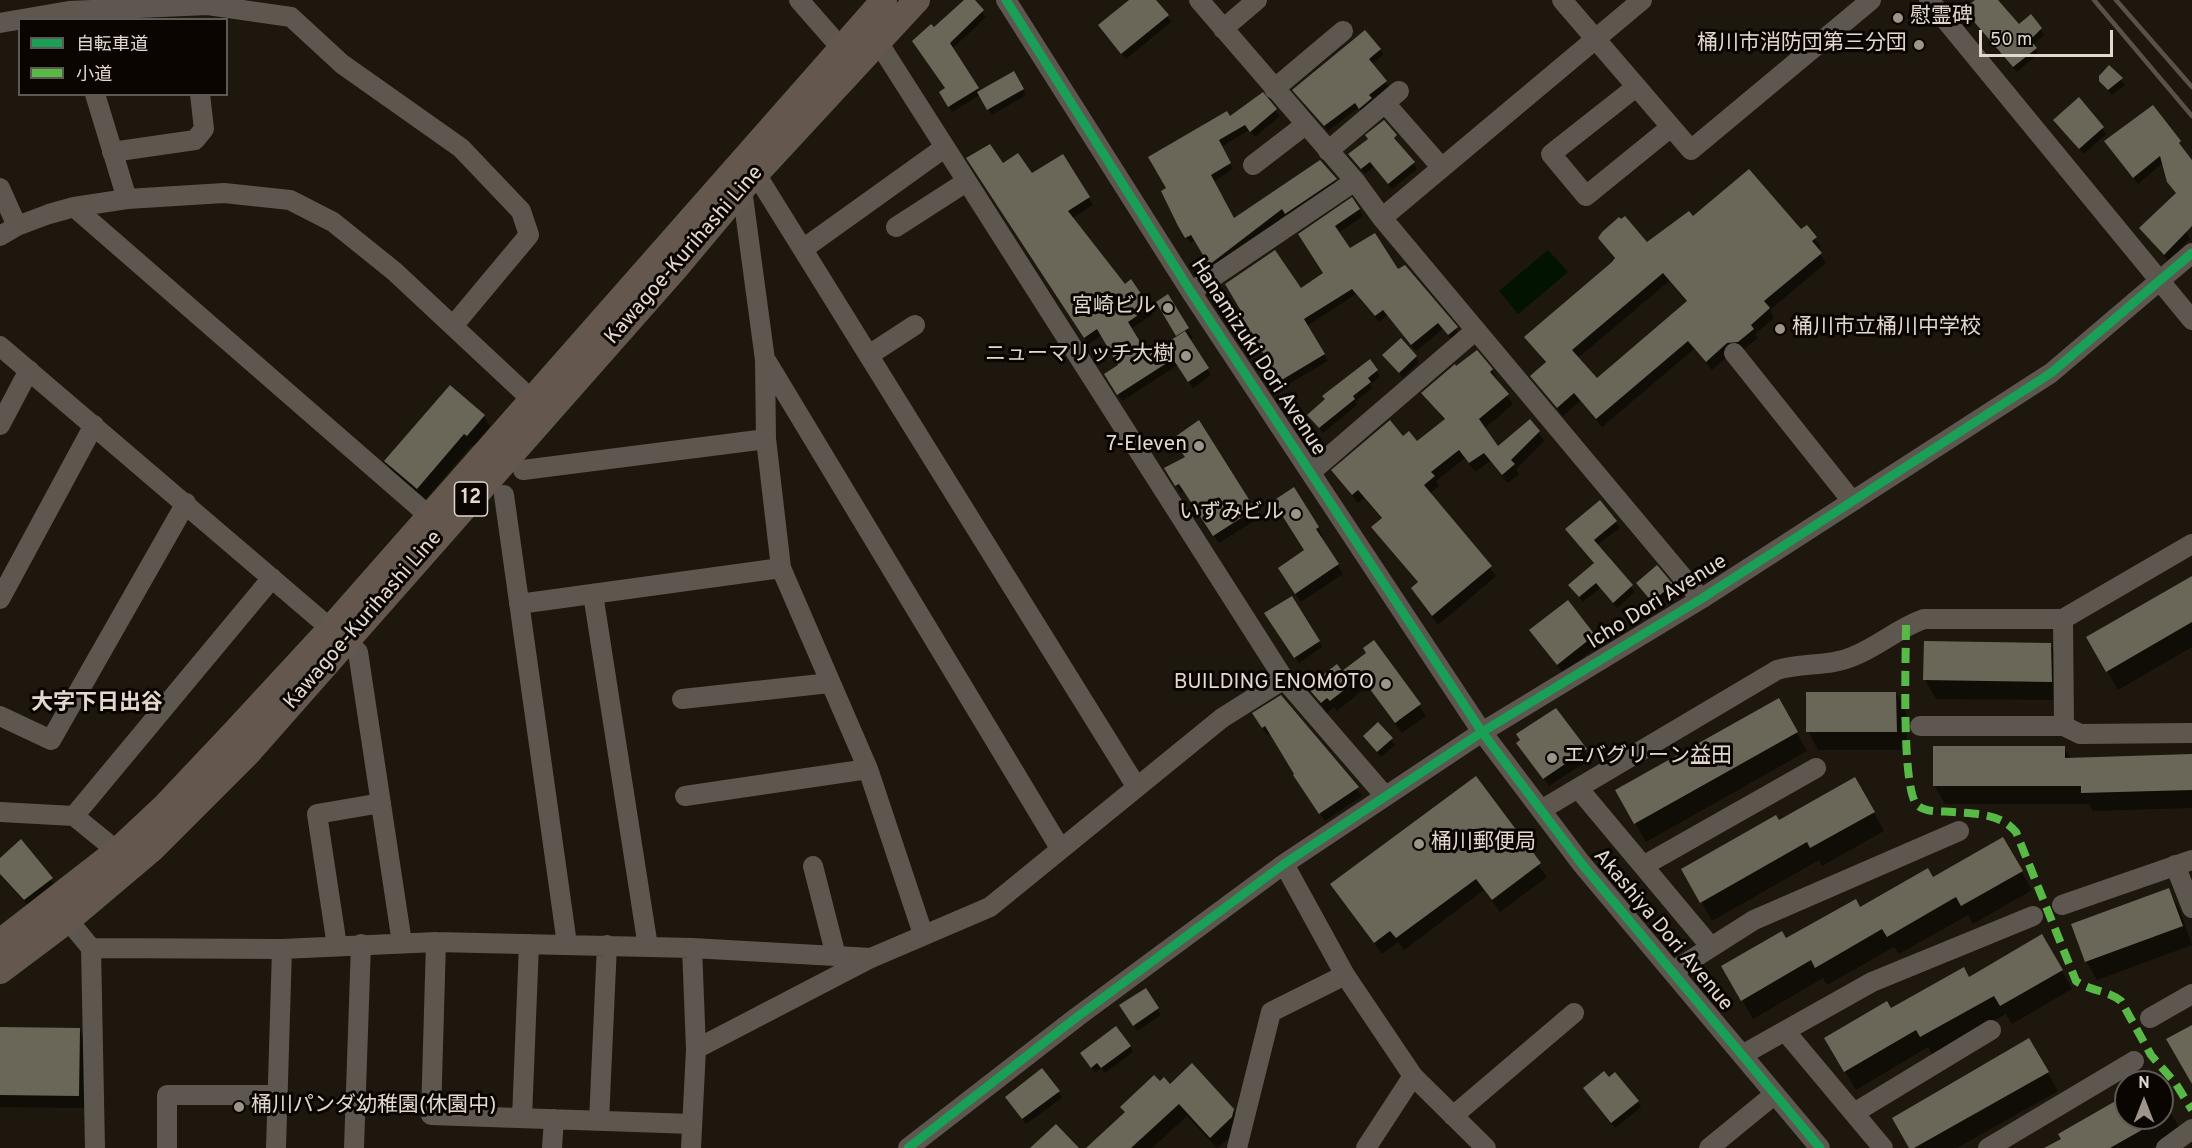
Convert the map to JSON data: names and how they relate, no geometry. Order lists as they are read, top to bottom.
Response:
{
  "streets": {
    "main road": ["Kawagoe-Kurihashi Line", "12"],
    "street": ["Hanamizuki Dori Avenue", "Icho Dori Avenue", "Akashiya Dori Avenue"]
  },
  "crossings": [
    ["Hanamizuki Dori Avenue", "Icho Dori Avenue"],
    ["Hanamizuki Dori Avenue", "Akashiya Dori Avenue"],
    ["Icho Dori Avenue", "Akashiya Dori Avenue"]
  ],
  "districts": ["大字下日出谷"],
  "places": [
    "慰霊碑",
    "桶川市消防団第三分団",
    "宮崎ビル",
    "桶川市立桶川中学校",
    "ニューマリッチ大樹",
    "7-Eleven",
    "いずみビル",
    "BUILDING ENOMOTO",
    "エバグリーン益田",
    "桶川郵便局",
    "桶川パンダ幼稚園(休園中)"
  ],
  "legend": ["自転車道", "小道"],
  "scale_bar": "50 m",
  "north": "top"
}
